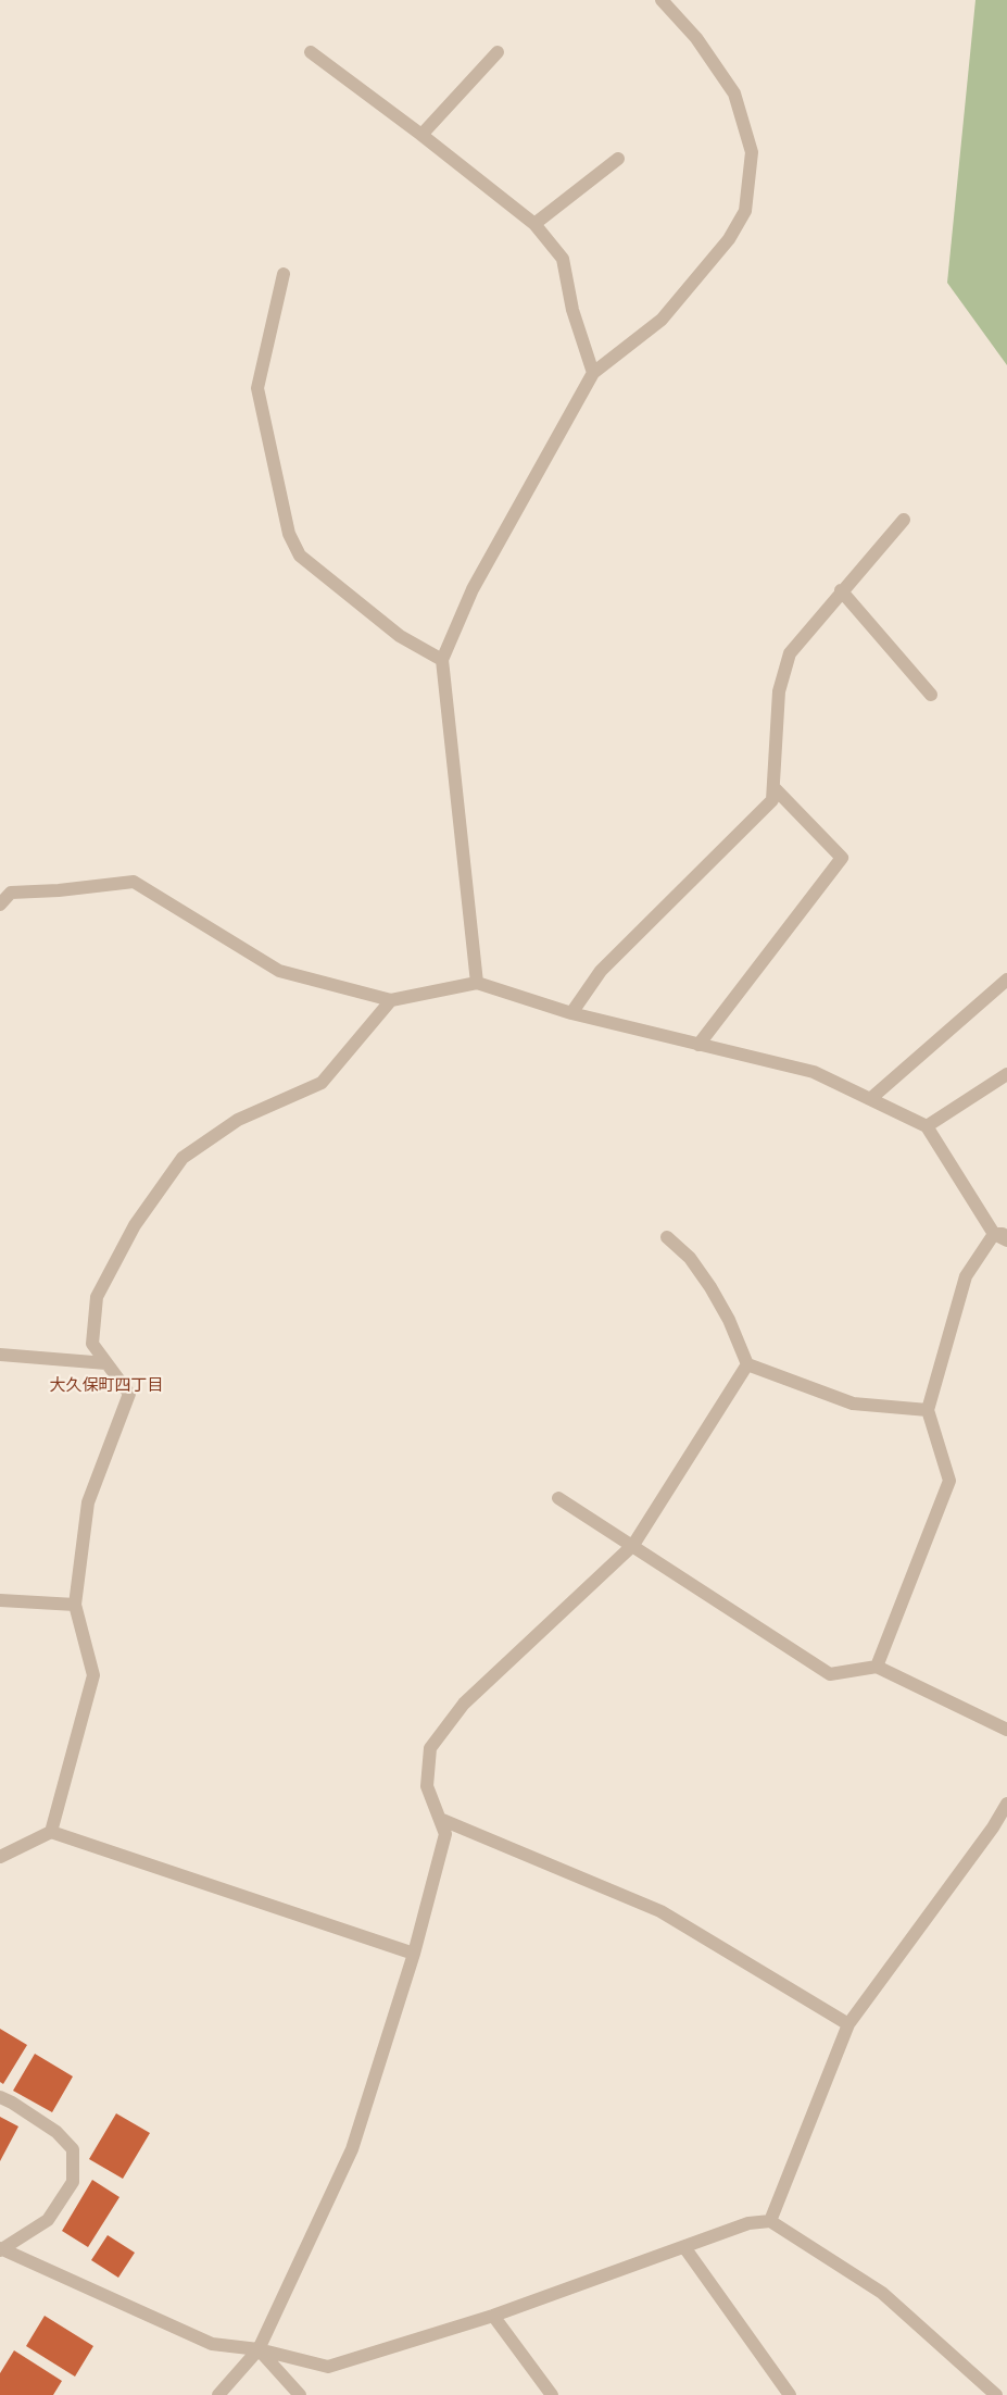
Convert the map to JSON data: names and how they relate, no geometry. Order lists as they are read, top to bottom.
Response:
{
  "districts": ["大久保町四丁目"]
}
